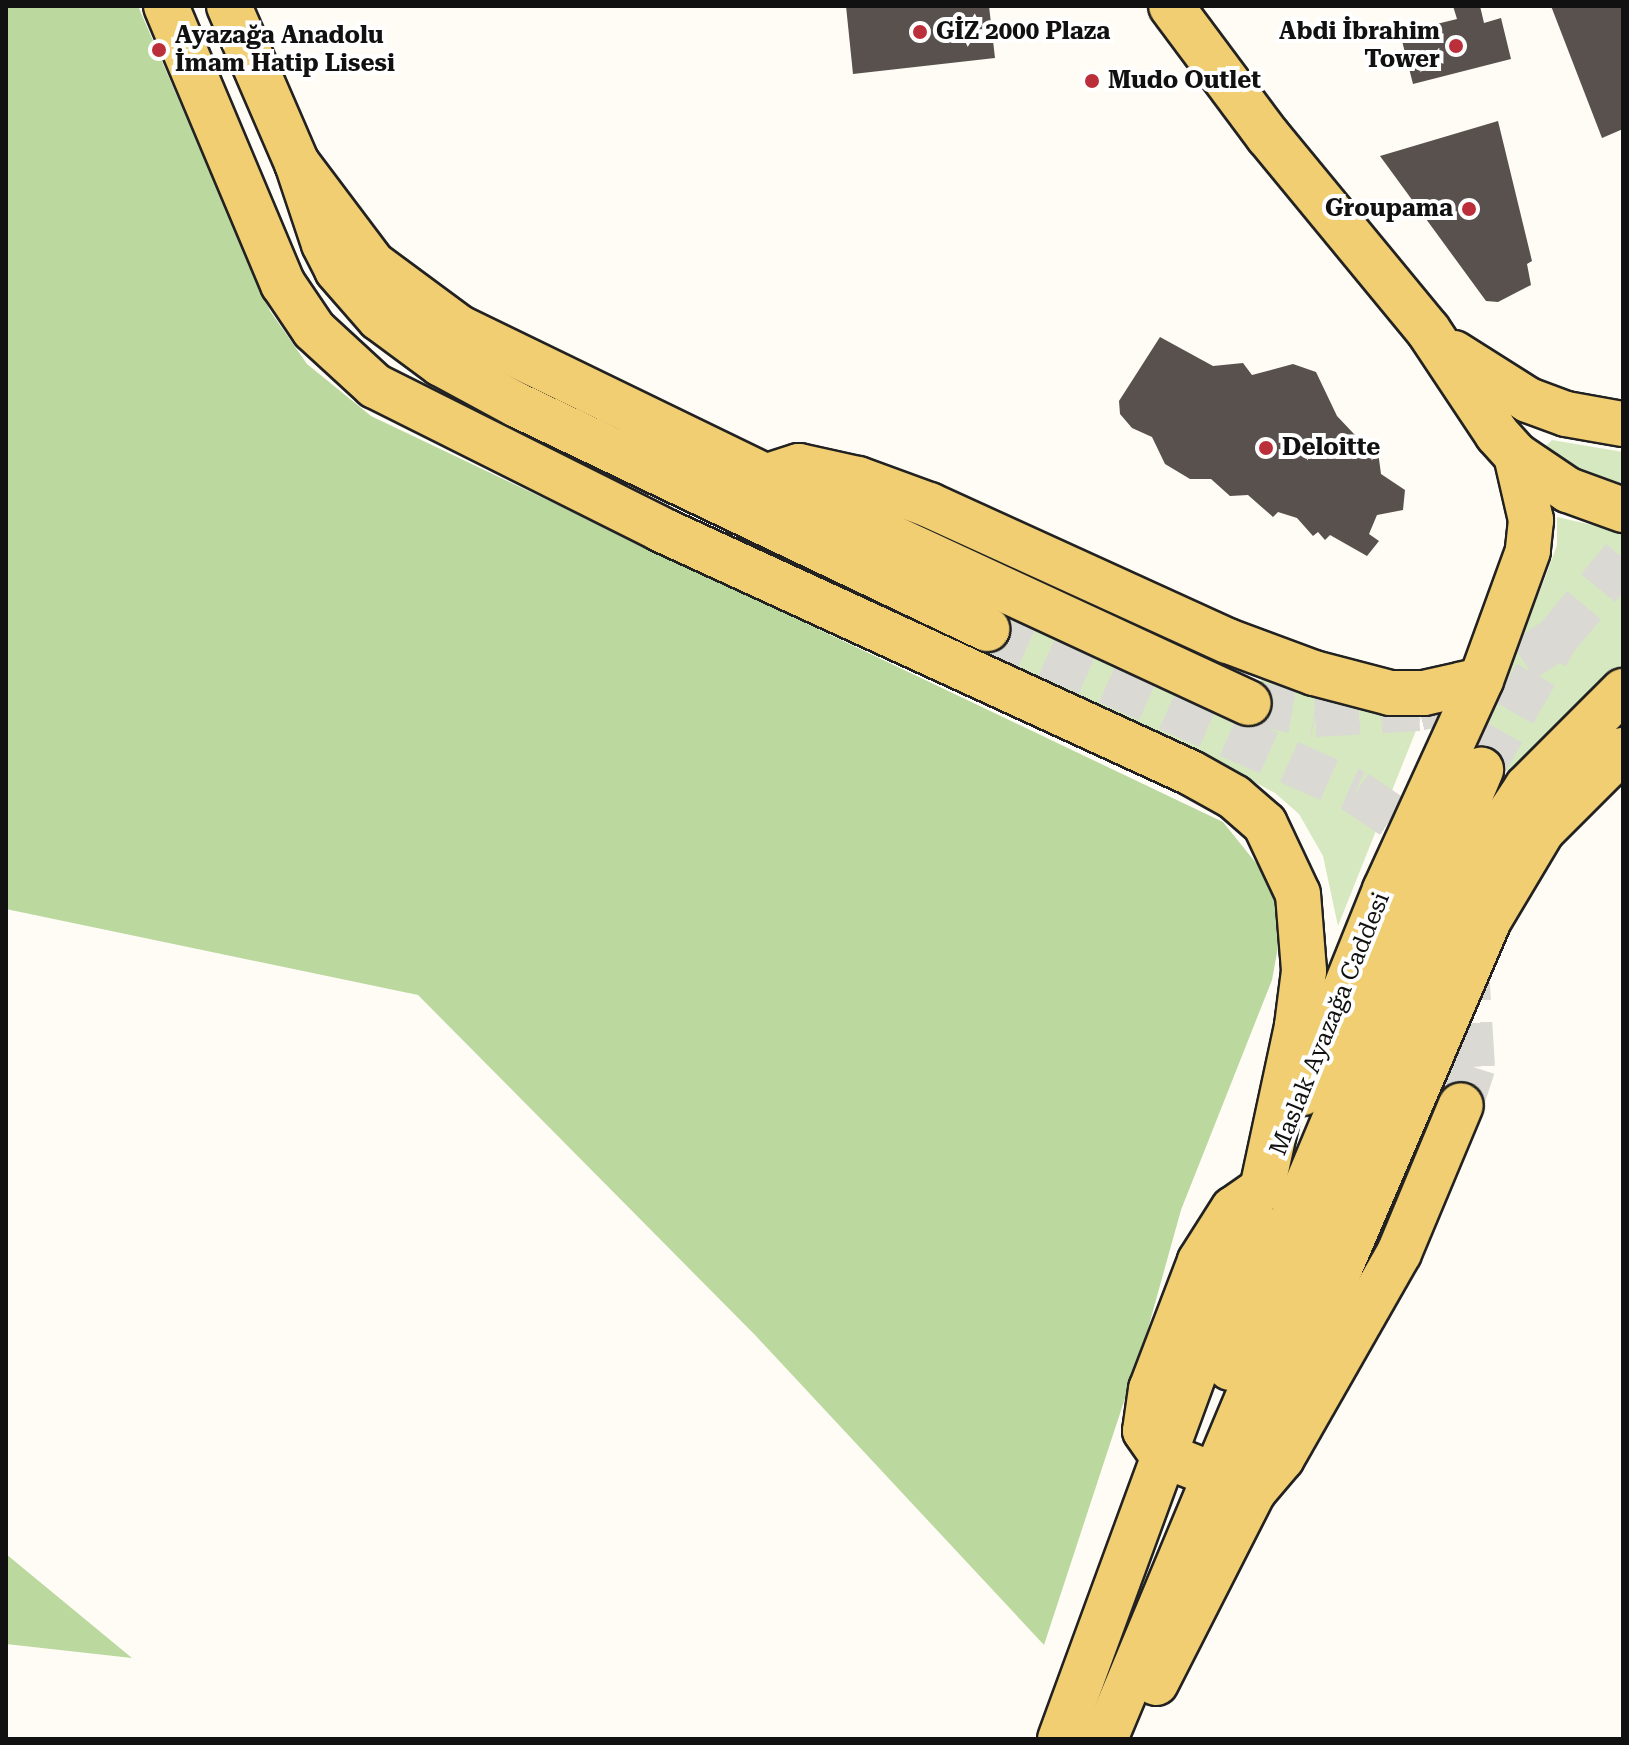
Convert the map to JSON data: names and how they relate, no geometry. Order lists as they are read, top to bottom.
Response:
{
  "streets": {
    "main road": ["Maslak Ayazağa Caddesi"]
  },
  "places": [
    "GİZ 2000 Plaza",
    "Abdi İbrahim Tower",
    "Ayazağa Anadolu İmam Hatip Lisesi",
    "Mudo Outlet",
    "Groupama",
    "Deloitte"
  ]
}
